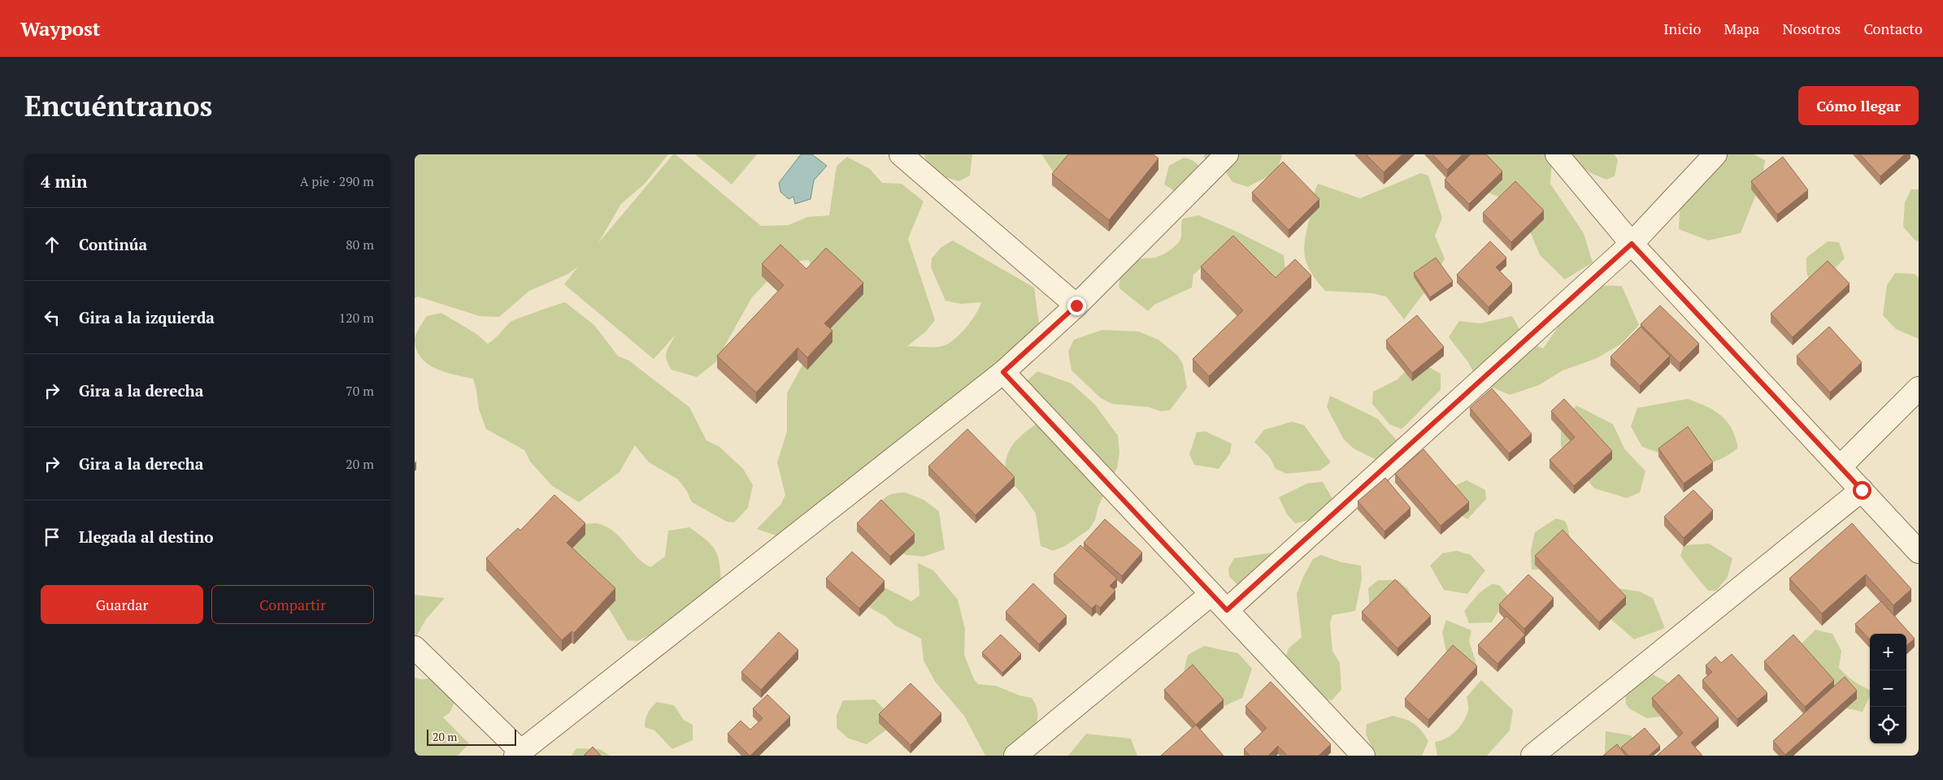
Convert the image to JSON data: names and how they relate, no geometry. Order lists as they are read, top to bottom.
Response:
{
  "scale_bar": "20 m",
  "page": {
    "header": "Waypost",
    "nav": [
      "Inicio",
      "Mapa",
      "Nosotros",
      "Contacto"
    ],
    "buttons": [
      "Cómo llegar",
      ["Guardar", "Compartir"]
    ],
    "title": "Encuéntranos",
    "heading": ["4 min", "A pie · 290 m"],
    "list": [
      ["Continúa", "80 m"],
      ["Gira a la izquierda", "120 m"],
      ["Gira a la derecha", "70 m"],
      ["Gira a la derecha", "20 m"],
      "Llegada al destino"
    ],
    "map_buttons": ["+", "−"],
    "scale": "20 m"
  }
}
